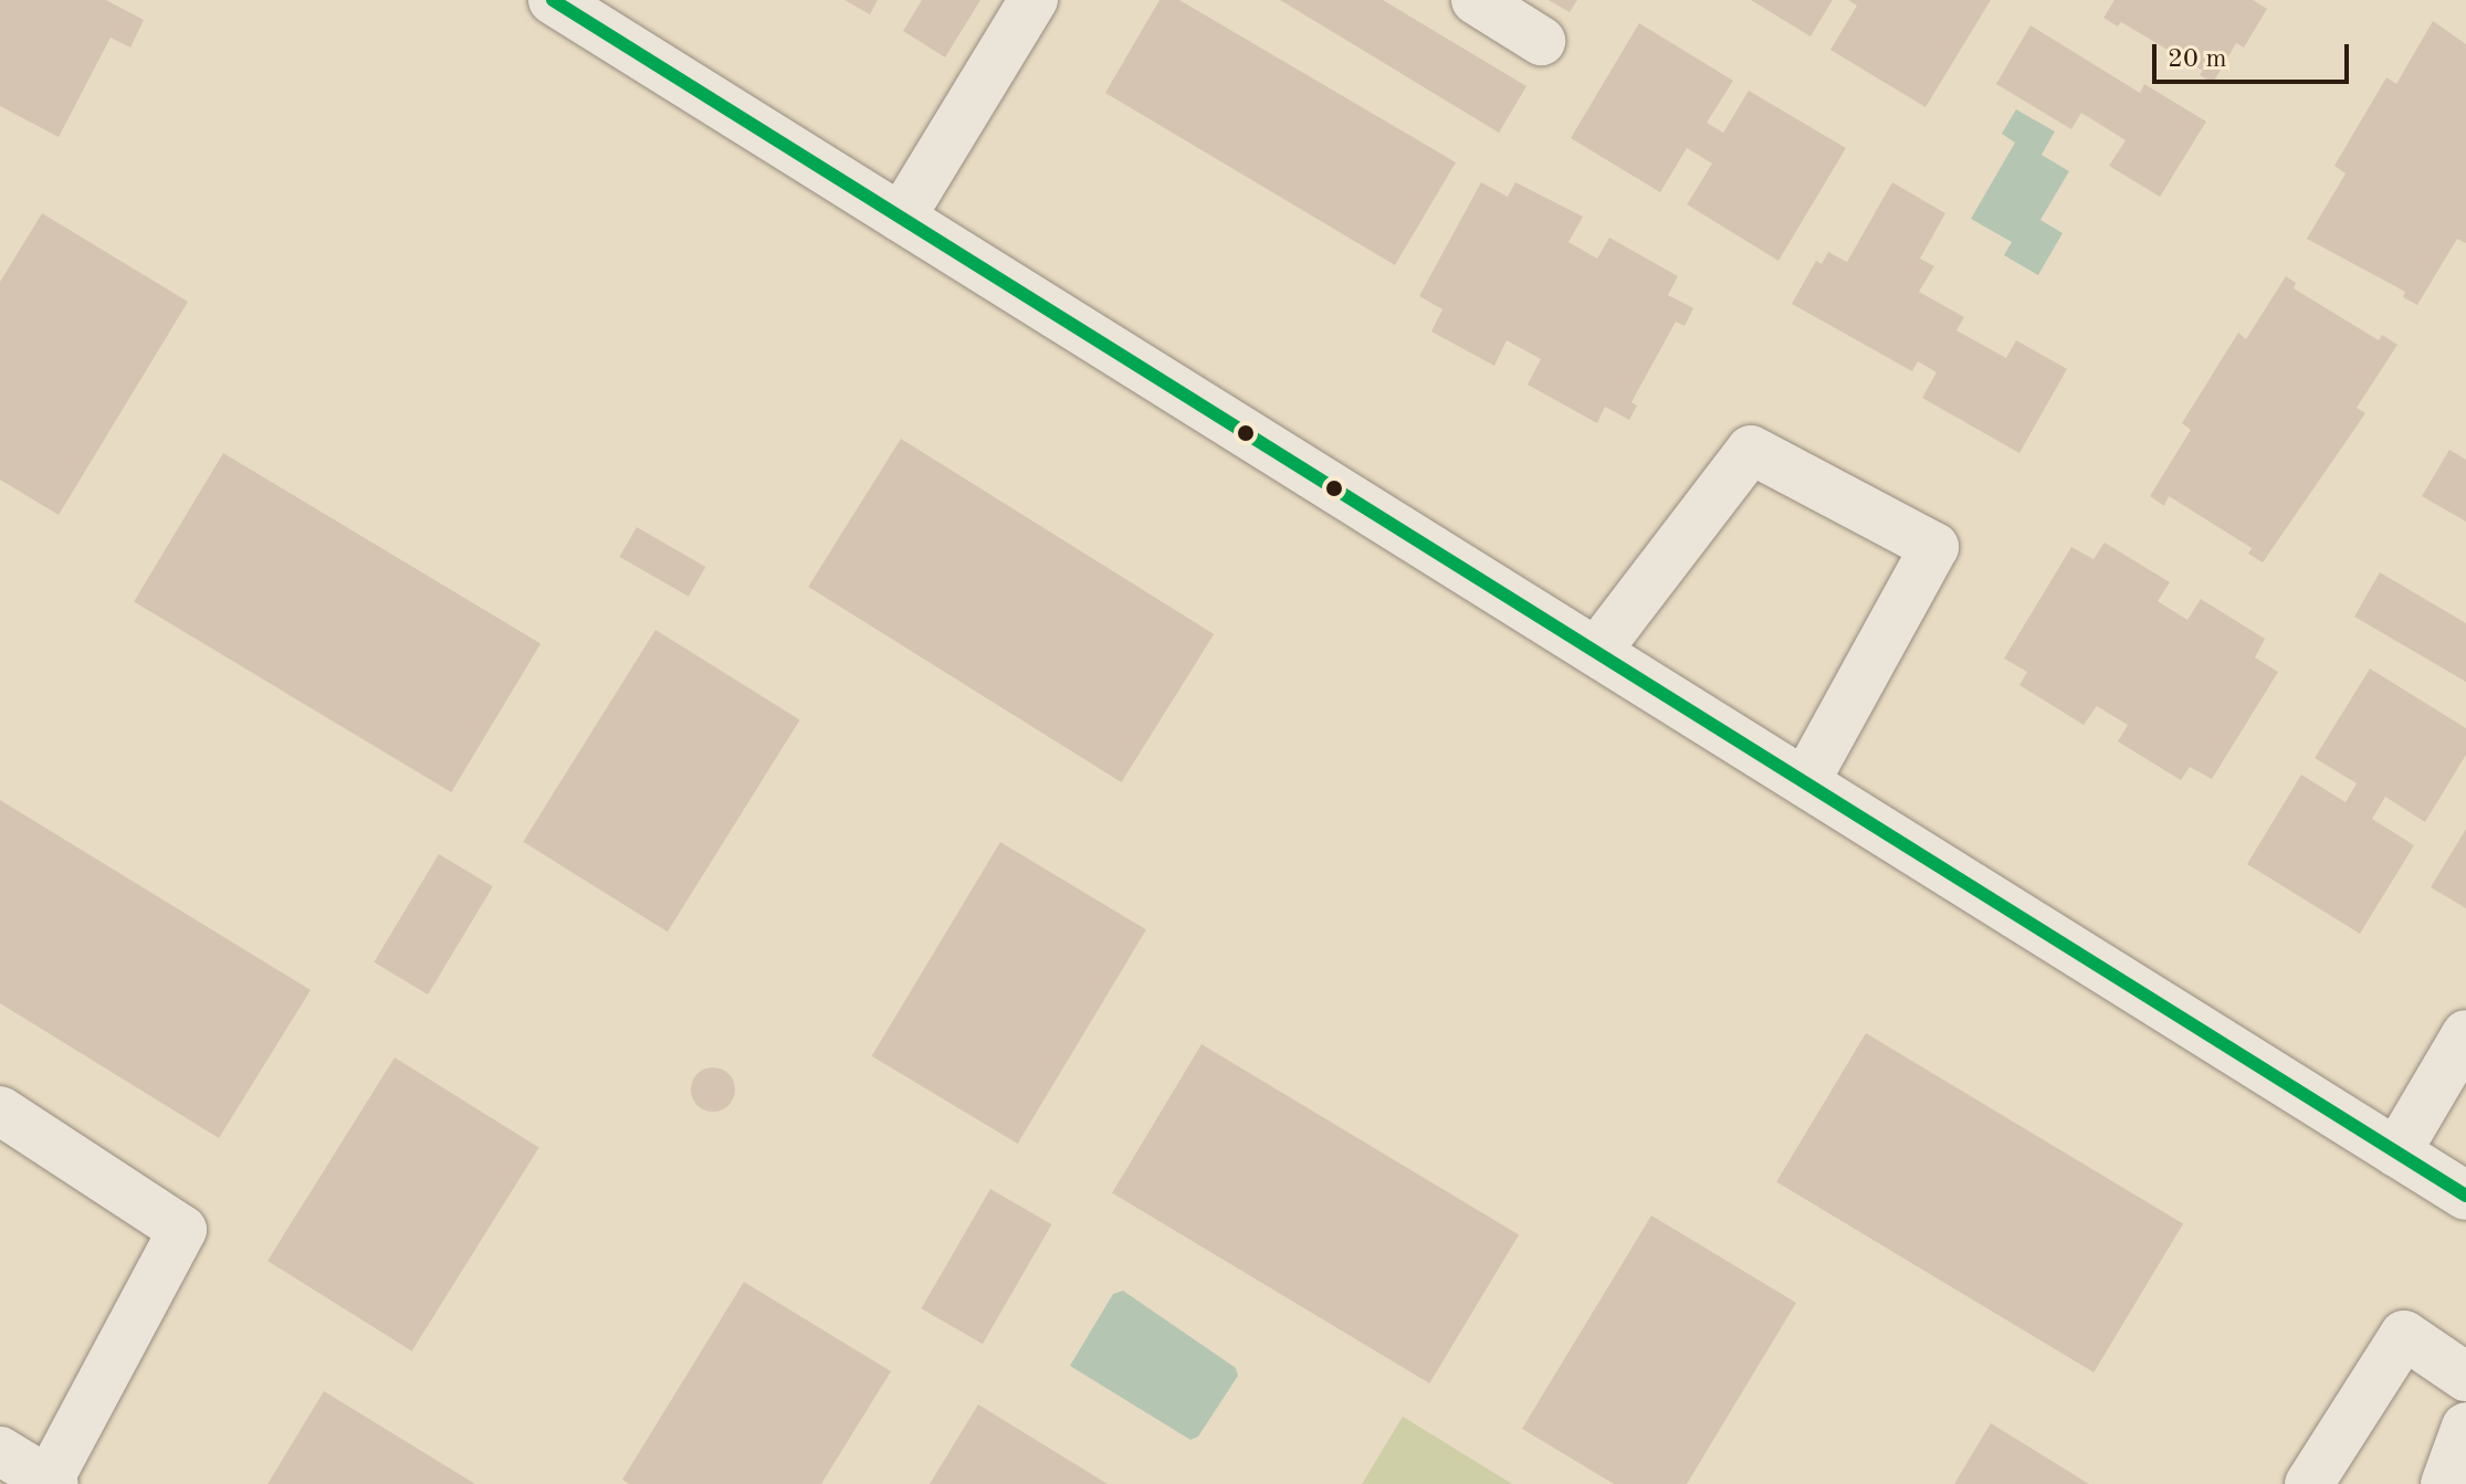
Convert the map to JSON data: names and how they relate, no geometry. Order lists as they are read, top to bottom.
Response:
{
  "lines": ["transit line 20"],
  "scale_bar": "20 m"
}
